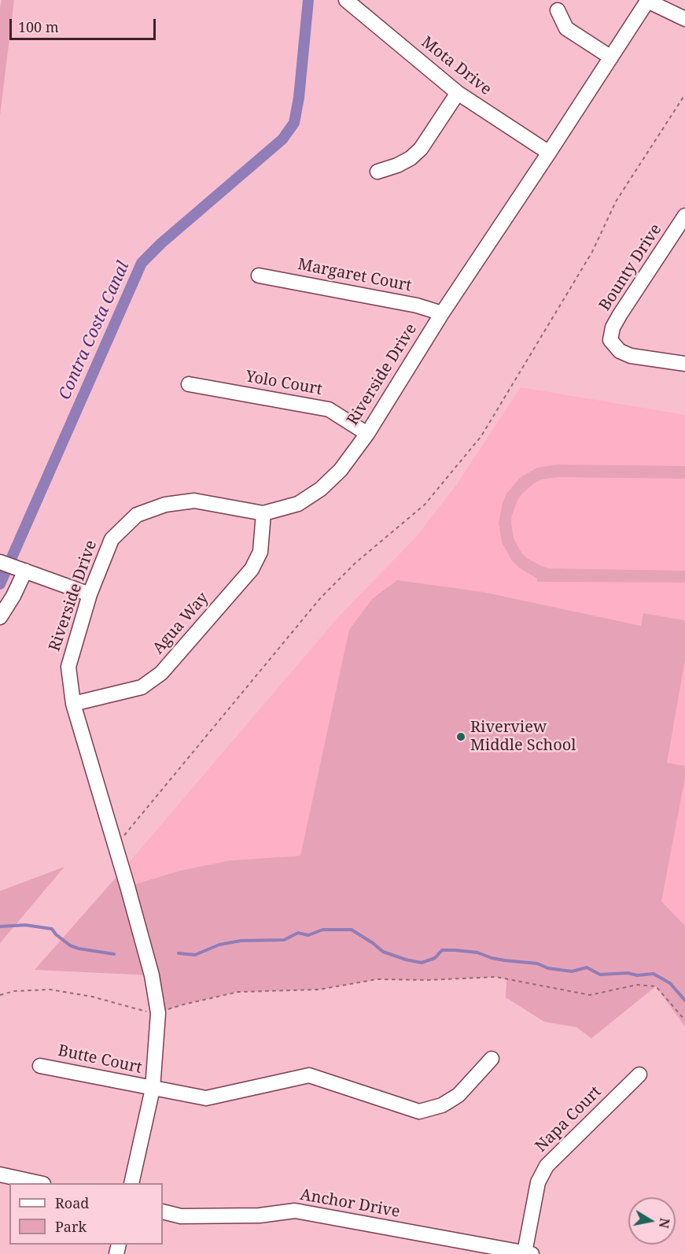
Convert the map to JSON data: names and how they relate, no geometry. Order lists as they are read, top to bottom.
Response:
{
  "streets": {
    "street": [
      "Mota Drive",
      "Bounty Drive",
      "Margaret Court",
      "Riverside Drive",
      "Yolo Court",
      "Agua Way",
      "Butte Court",
      "Napa Court",
      "Anchor Drive"
    ]
  },
  "crossings": [
    ["Mota Drive", "Riverside Drive"],
    ["Margaret Court", "Riverside Drive"],
    ["Riverside Drive", "Yolo Court"],
    ["Riverside Drive", "Agua Way"],
    ["Riverside Drive", "Butte Court"],
    ["Napa Court", "Anchor Drive"]
  ],
  "water": ["Contra Costa Canal"],
  "places": ["Riverview Middle School"],
  "legend": ["Road", "Park"],
  "scale_bar": "100 m",
  "north": "right"
}
